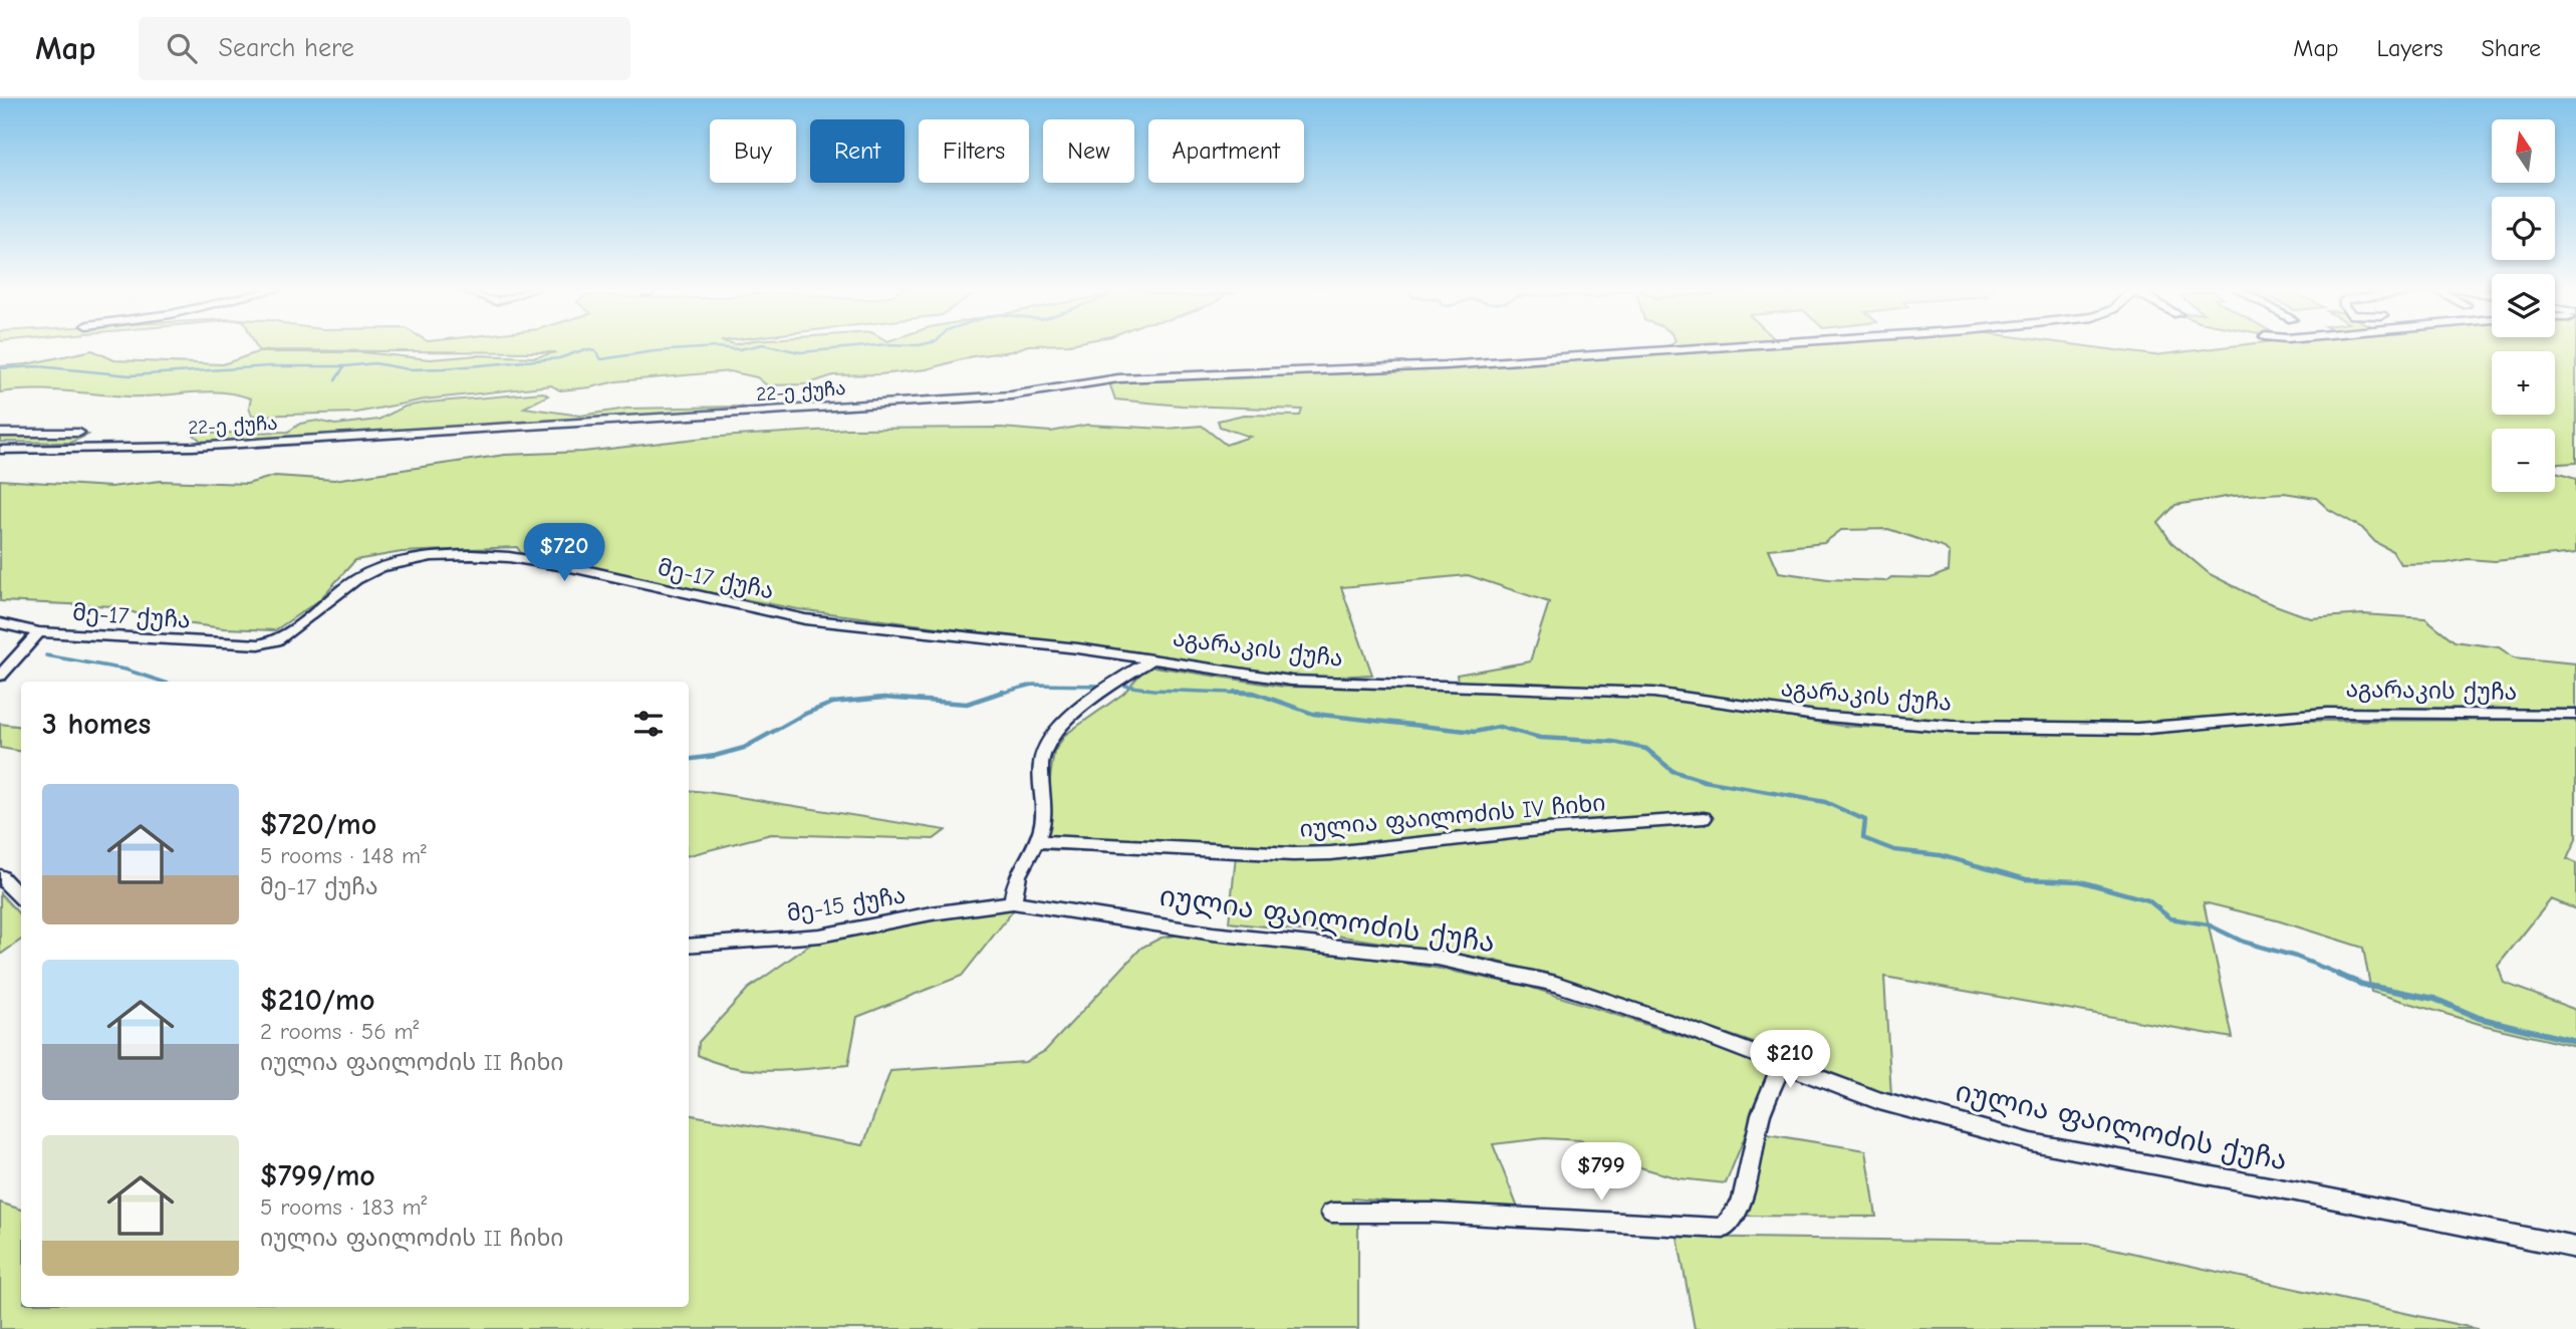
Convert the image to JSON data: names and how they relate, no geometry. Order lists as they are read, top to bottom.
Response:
{
  "streets": {
    "street": [
      "22-ე ქუჩა",
      "მე-17 ქუჩა",
      "აგარაკის ქუჩა",
      "იულია ფაილოძის IV ჩიხი",
      "მე-15 ქუჩა",
      "იულია ფაილოძის ქუჩა"
    ]
  },
  "crossings": [
    ["მე-17 ქუჩა", "აგარაკის ქუჩა"],
    ["მე-15 ქუჩა", "იულია ფაილოძის ქუჩა"]
  ],
  "north": "top",
  "page": {
    "header": "Map",
    "search": "Search here",
    "nav": ["Map", "Layers", "Share"],
    "map_buttons": ["+", "−"],
    "chip": [
      "Buy",
      "Rent",
      "Filters",
      "New",
      "Apartment"
    ],
    "price": ["$720", "$210", "$799"],
    "heading": "3 homes",
    "list": [
      {
        "name": "$720/mo",
        "note": "5 rooms · 148 m² · მე-17 ქუჩა"
      },
      {
        "name": "$210/mo",
        "note": "2 rooms · 56 m² · იულია ფაილოძის II ჩიხი"
      },
      {
        "name": "$799/mo",
        "note": "5 rooms · 183 m² · იულია ფაილოძის II ჩიხი"
      }
    ]
  }
}
